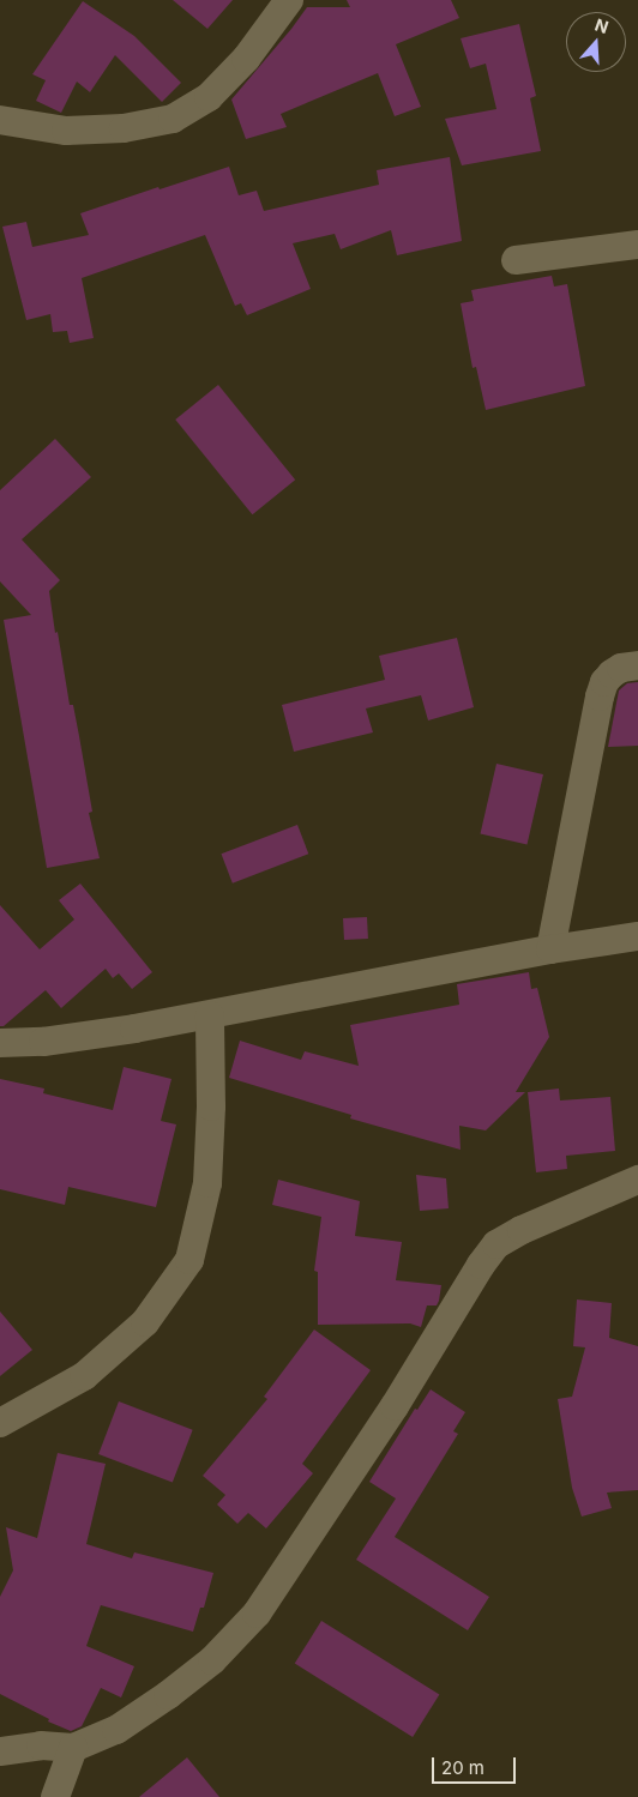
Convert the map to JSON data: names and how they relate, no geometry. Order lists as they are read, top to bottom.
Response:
{
  "scale_bar": "20 m",
  "north": "top"
}
